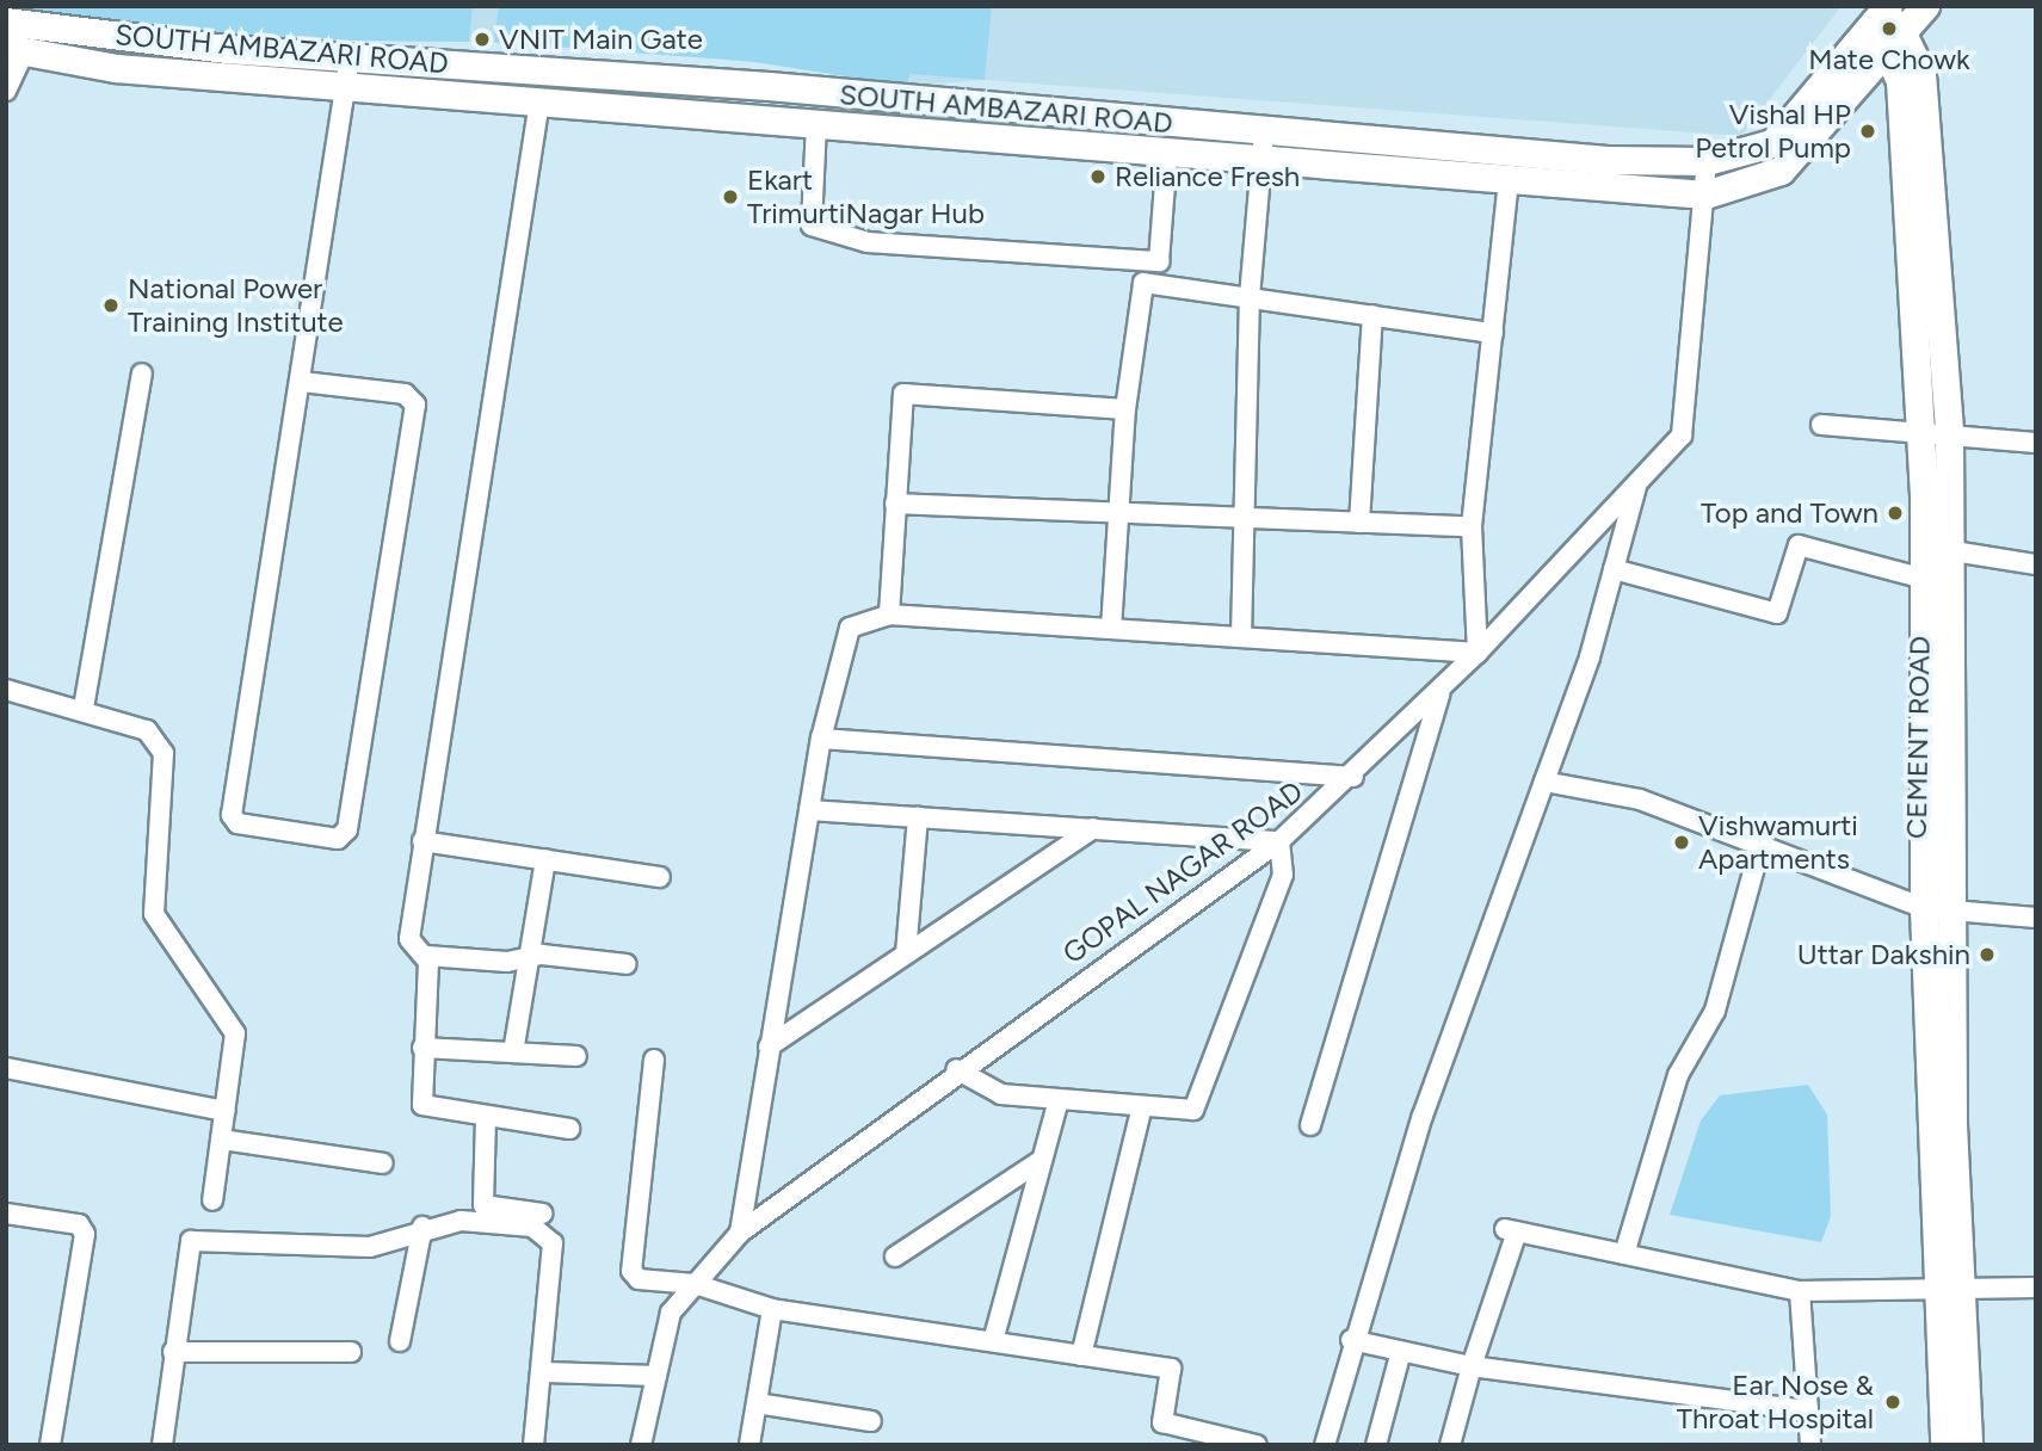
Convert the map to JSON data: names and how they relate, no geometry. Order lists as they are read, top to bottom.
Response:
{
  "streets": {
    "main road": ["SOUTH AMBAZARI ROAD", "CEMENT ROAD"],
    "street": ["GOPAL NAGAR ROAD"]
  },
  "crossings": [
    ["SOUTH AMBAZARI ROAD", "CEMENT ROAD"],
    ["SOUTH AMBAZARI ROAD", "GOPAL NAGAR ROAD"]
  ],
  "places": [
    "Mate Chowk",
    "VNIT Main Gate",
    "Vishal HP Petrol Pump",
    "Reliance Fresh",
    "Ekart TrimurtiNagar Hub",
    "National Power Training Institute",
    "Top and Town",
    "Vishwamurti Apartments",
    "Uttar Dakshin",
    "Ear Nose & Throat Hospital"
  ]
}
